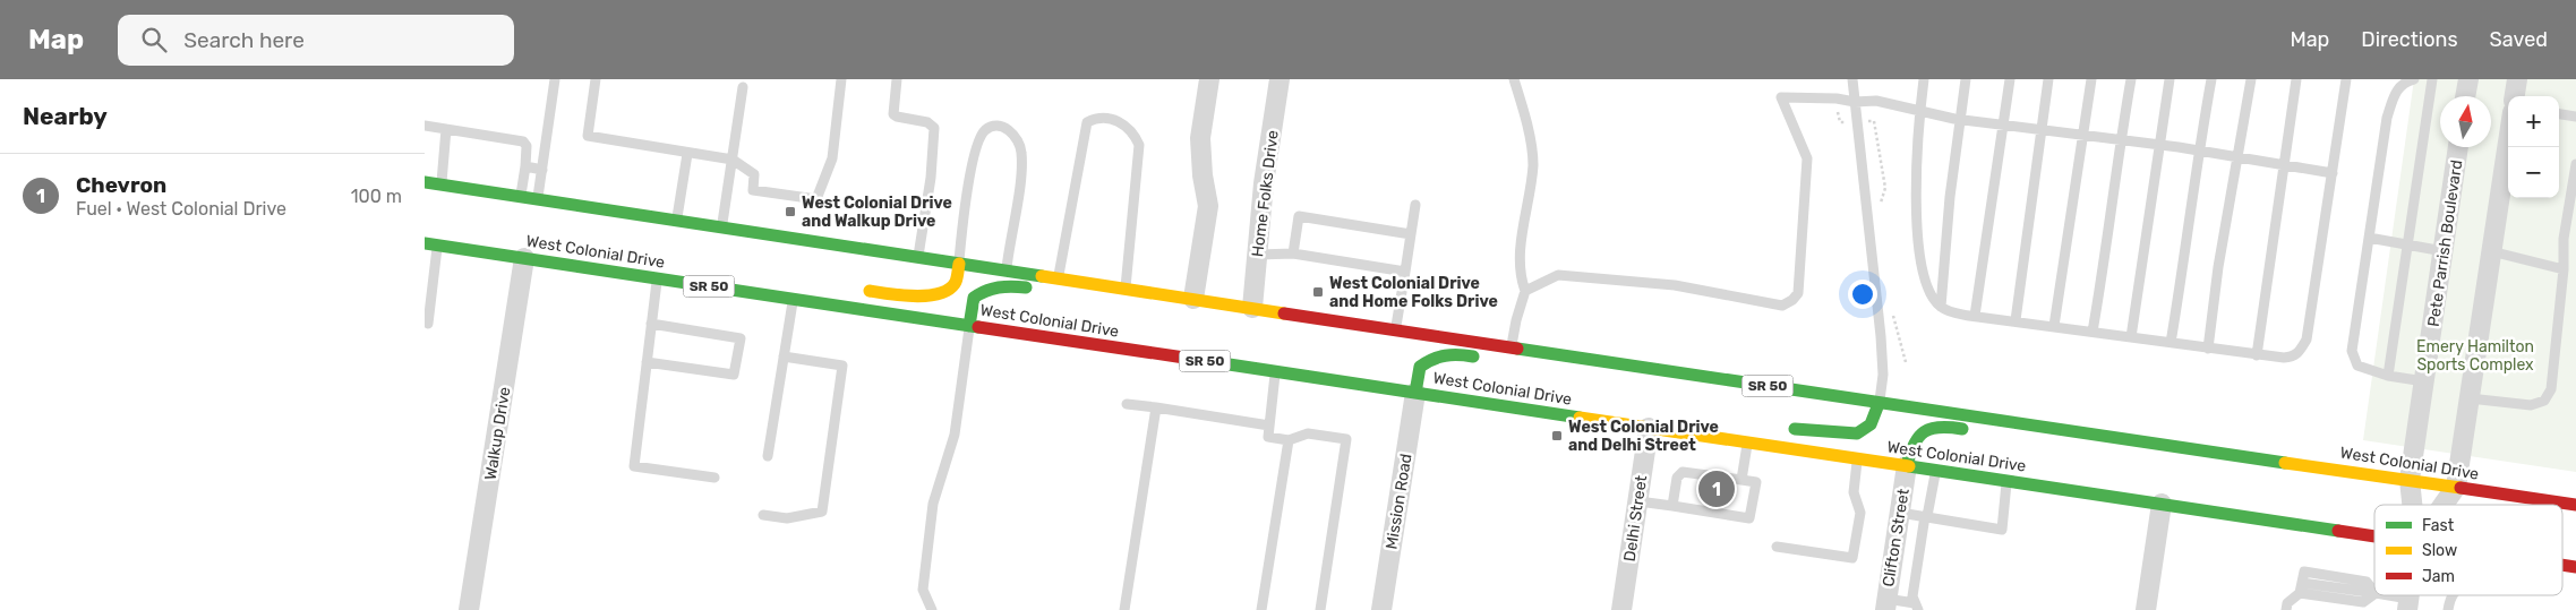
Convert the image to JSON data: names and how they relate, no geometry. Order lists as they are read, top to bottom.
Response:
{
  "streets": {
    "highway": ["West Colonial Drive", "SR 50"],
    "street": [
      "Home Folks Drive",
      "Pete Parrish Boulevard",
      "Walkup Drive",
      "Mission Road",
      "Delhi Street",
      "Clifton Street"
    ]
  },
  "crossings": [
    ["Home Folks Drive", "West Colonial Drive"],
    ["Pete Parrish Boulevard", "West Colonial Drive"],
    ["West Colonial Drive", "Walkup Drive"],
    ["West Colonial Drive", "Mission Road"],
    ["West Colonial Drive", "Delhi Street"],
    ["West Colonial Drive", "Clifton Street"]
  ],
  "parks": ["Emery Hamilton Sports Complex"],
  "places": {
    "transit": ["West Colonial Drive and Walkup Drive", "West Colonial Drive and Home Folks Drive", "West Colonial Drive and Delhi Street"]
  },
  "legend": ["Fast", "Slow", "Jam"],
  "north": "top",
  "page": {
    "header": "Map",
    "search": "Search here",
    "nav": ["Map", "Directions", "Saved"],
    "heading": "Nearby",
    "map_buttons": ["+", "−"],
    "list": [
      {
        "mark": "1",
        "name": "Chevron",
        "note": "Fuel · West Colonial Drive",
        "value": "100 m"
      }
    ],
    "pins": "1"
  }
}
